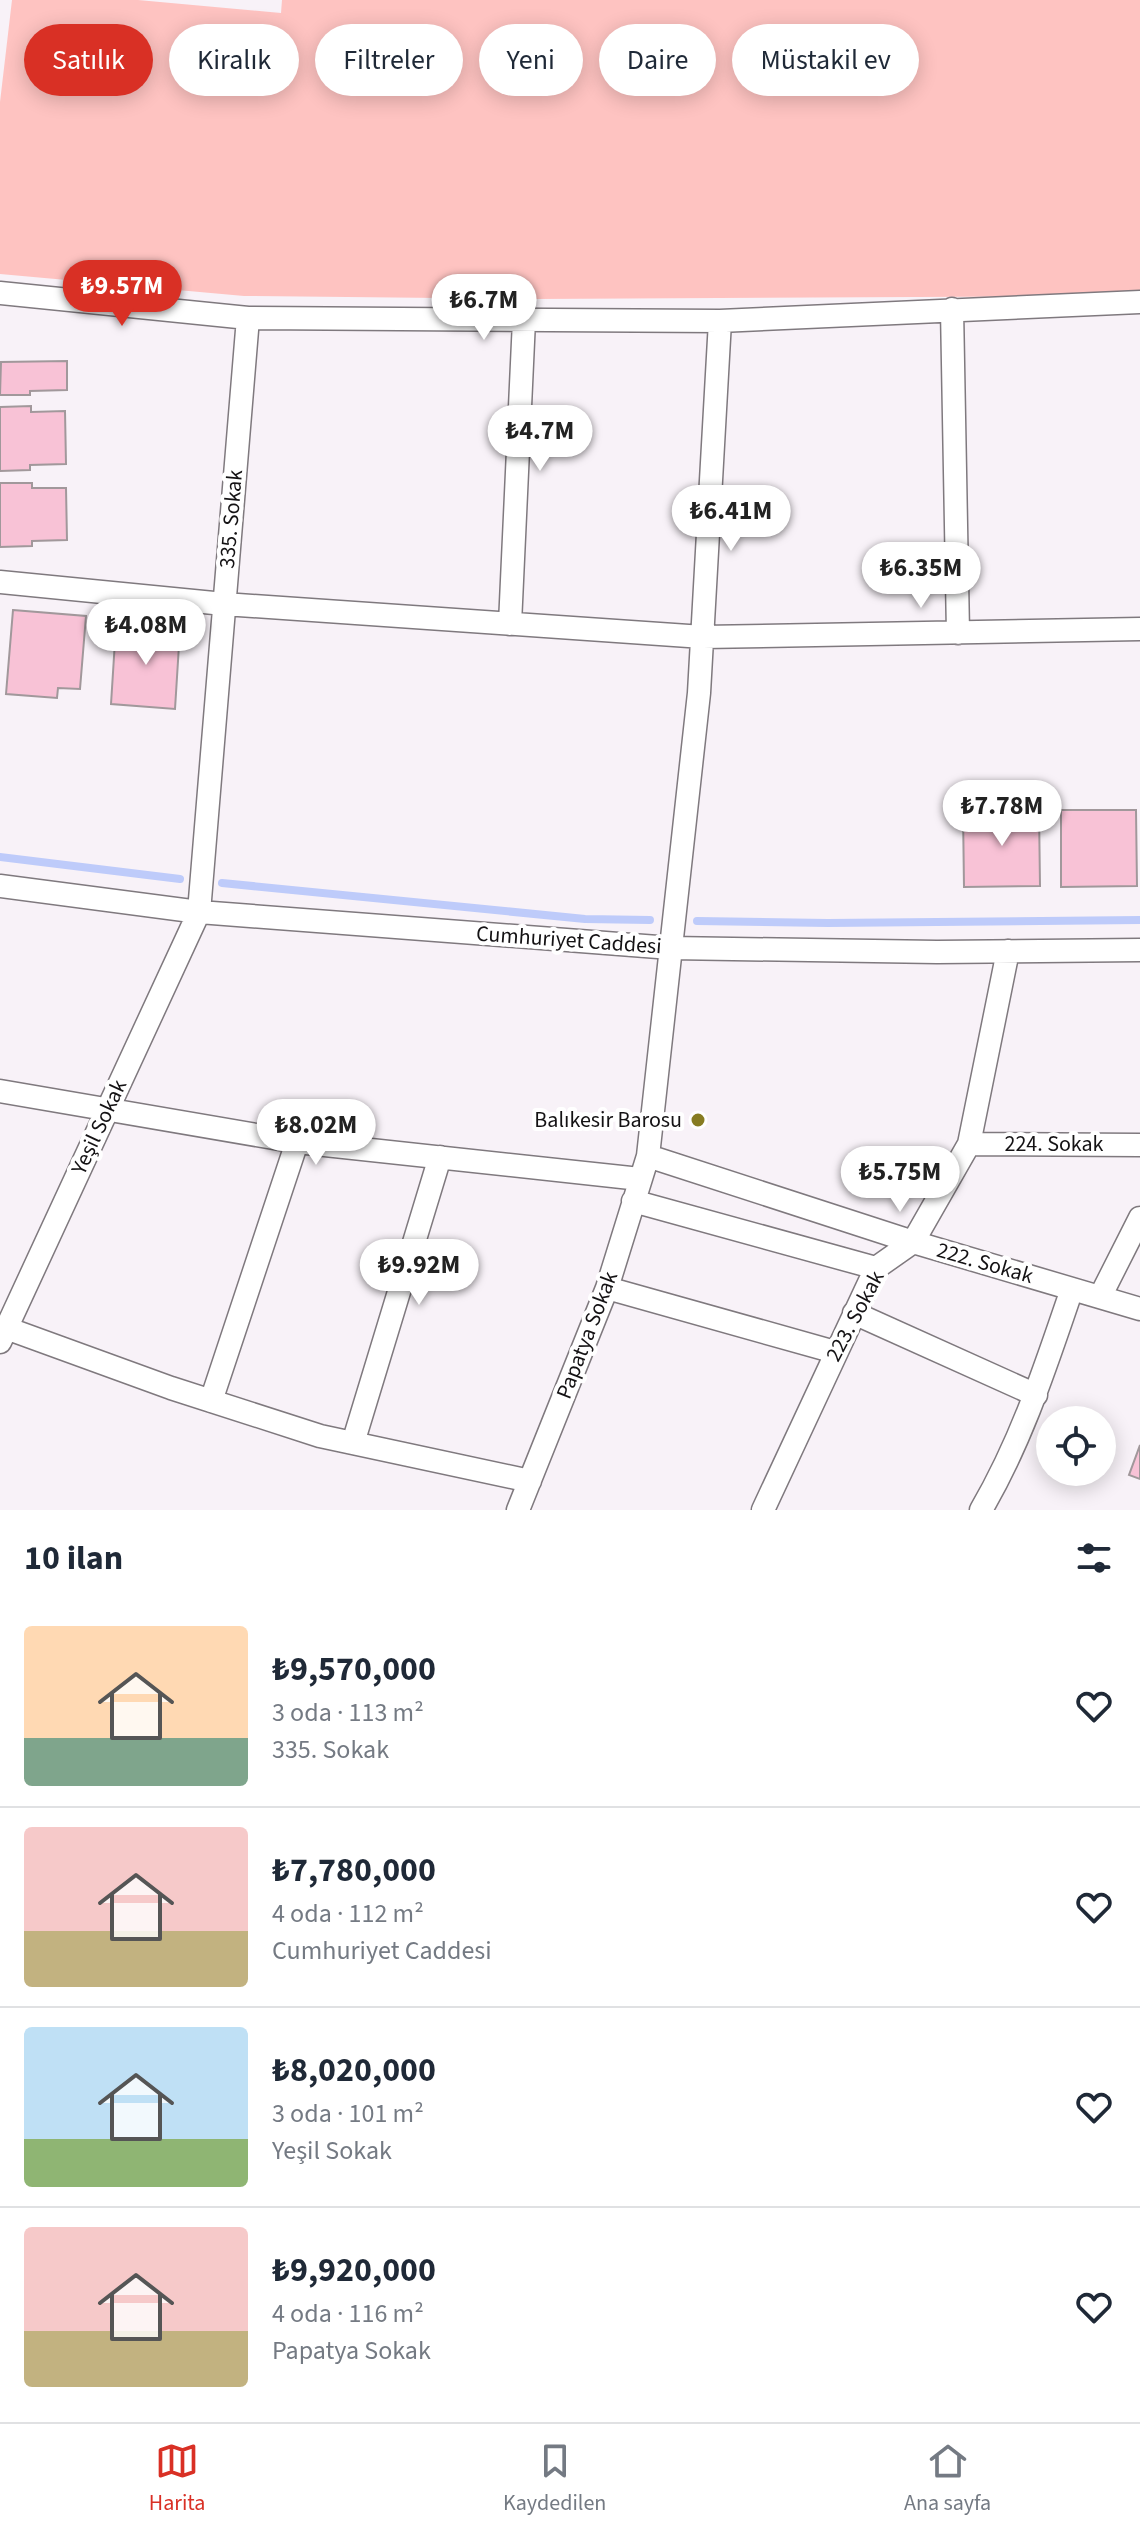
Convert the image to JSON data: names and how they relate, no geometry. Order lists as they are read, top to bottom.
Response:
{
  "streets": {
    "street": [
      "335. Sokak",
      "Cumhuriyet Caddesi",
      "Yeşil Sokak",
      "224. Sokak",
      "222. Sokak",
      "223. Sokak",
      "Papatya Sokak"
    ]
  },
  "crossings": [
    ["335. Sokak", "Cumhuriyet Caddesi"],
    ["335. Sokak", "Yeşil Sokak"],
    ["Cumhuriyet Caddesi", "Yeşil Sokak"],
    ["Cumhuriyet Caddesi", "223. Sokak"],
    ["Cumhuriyet Caddesi", "Papatya Sokak"],
    ["224. Sokak", "223. Sokak"],
    ["222. Sokak", "223. Sokak"],
    ["222. Sokak", "Papatya Sokak"]
  ],
  "places": ["Balıkesir Barosu"],
  "page": {
    "chip": [
      "Satılık",
      "Kiralık",
      "Filtreler",
      "Yeni",
      "Daire",
      "Müstakil ev"
    ],
    "price": [
      "₺9.57M",
      "₺6.7M",
      "₺4.7M",
      "₺6.41M",
      "₺6.35M",
      "₺4.08M",
      "₺7.78M",
      "₺8.02M",
      "₺5.75M",
      "₺9.92M"
    ],
    "heading": "10 ilan",
    "list": [
      {
        "name": "₺9,570,000",
        "note": "3 oda · 113 m² · 335. Sokak"
      },
      {
        "name": "₺7,780,000",
        "note": "4 oda · 112 m² · Cumhuriyet Caddesi"
      },
      {
        "name": "₺8,020,000",
        "note": "3 oda · 101 m² · Yeşil Sokak"
      },
      {
        "name": "₺9,920,000",
        "note": "4 oda · 116 m² · Papatya Sokak"
      }
    ],
    "tabs": ["Harita", "Kaydedilen", "Ana sayfa"]
  }
}
